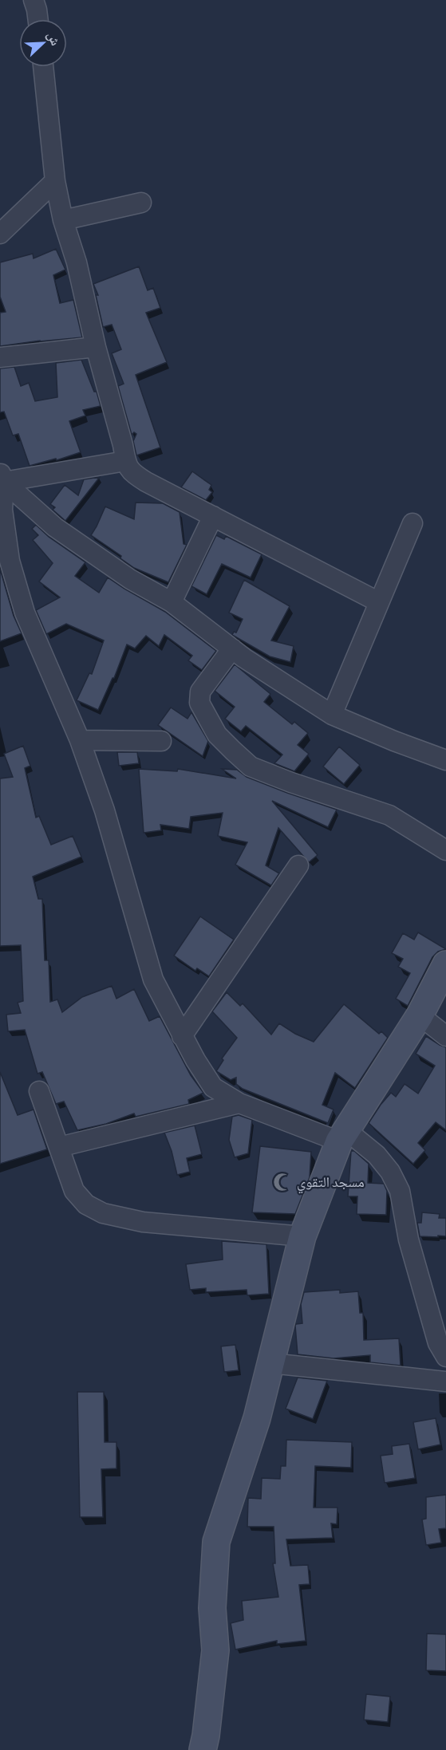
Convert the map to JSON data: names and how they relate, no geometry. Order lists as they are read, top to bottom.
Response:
{
  "places": {
    "mosque": ["مسجد التقوي"]
  },
  "north": "top right"
}
